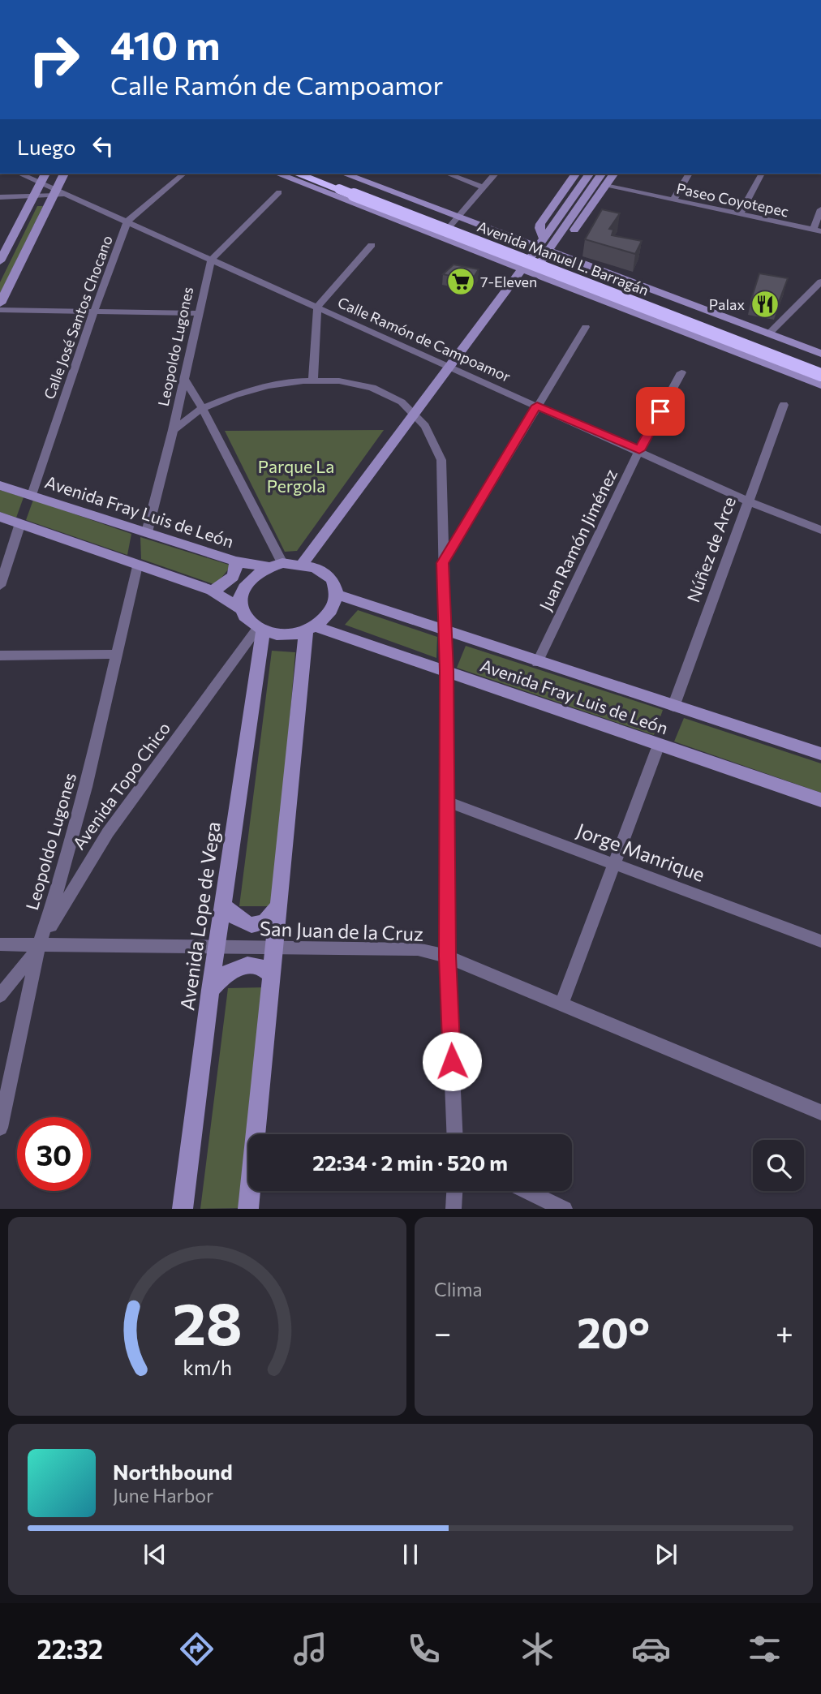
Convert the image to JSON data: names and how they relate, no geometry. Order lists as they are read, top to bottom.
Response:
{
  "streets": {
    "highway": ["Avenida Manuel L. Barragán"],
    "street": [
      "Paseo Coyotepec",
      "Calle José Santos Chocano",
      "Calle Ramón de Campoamor",
      "Leopoldo Lugones",
      "Avenida Fray Luis de León",
      "Juan Ramón Jiménez",
      "Núñez de Arce",
      "Avenida Topo Chico",
      "Jorge Manrique",
      "Avenida Lope de Vega",
      "San Juan de la Cruz"
    ]
  },
  "crossings": [
    ["Calle José Santos Chocano", "Calle Ramón de Campoamor"],
    ["Calle José Santos Chocano", "Avenida Fray Luis de León"],
    ["Calle Ramón de Campoamor", "Leopoldo Lugones"],
    ["Calle Ramón de Campoamor", "Juan Ramón Jiménez"],
    ["Calle Ramón de Campoamor", "Núñez de Arce"],
    ["Leopoldo Lugones", "Avenida Fray Luis de León"],
    ["Leopoldo Lugones", "Avenida Topo Chico"],
    ["Leopoldo Lugones", "San Juan de la Cruz"],
    ["Avenida Fray Luis de León", "Juan Ramón Jiménez"],
    ["Avenida Fray Luis de León", "Núñez de Arce"],
    ["Avenida Fray Luis de León", "Avenida Topo Chico"],
    ["Avenida Fray Luis de León", "Avenida Lope de Vega"],
    ["Avenida Topo Chico", "Avenida Lope de Vega"],
    ["Avenida Topo Chico", "San Juan de la Cruz"],
    ["Avenida Lope de Vega", "San Juan de la Cruz"]
  ],
  "parks": ["Parque La Pergola"],
  "places": {
    "supermarket": ["7-Eleven"],
    "restaurant": ["Palax"]
  },
  "page": {
    "turn": ["410 m", "Calle Ramón de Campoamor"],
    "then": "Luego",
    "limit": "30",
    "trip": "22:34 · 2 min · 520 m",
    "tile": "Clima",
    "heat": ["−", "20°", "+"],
    "song": ["Northbound", "June Harbor"],
    "tabs": "22:32",
    "gauge": ["28", "km/h"]
  }
}
